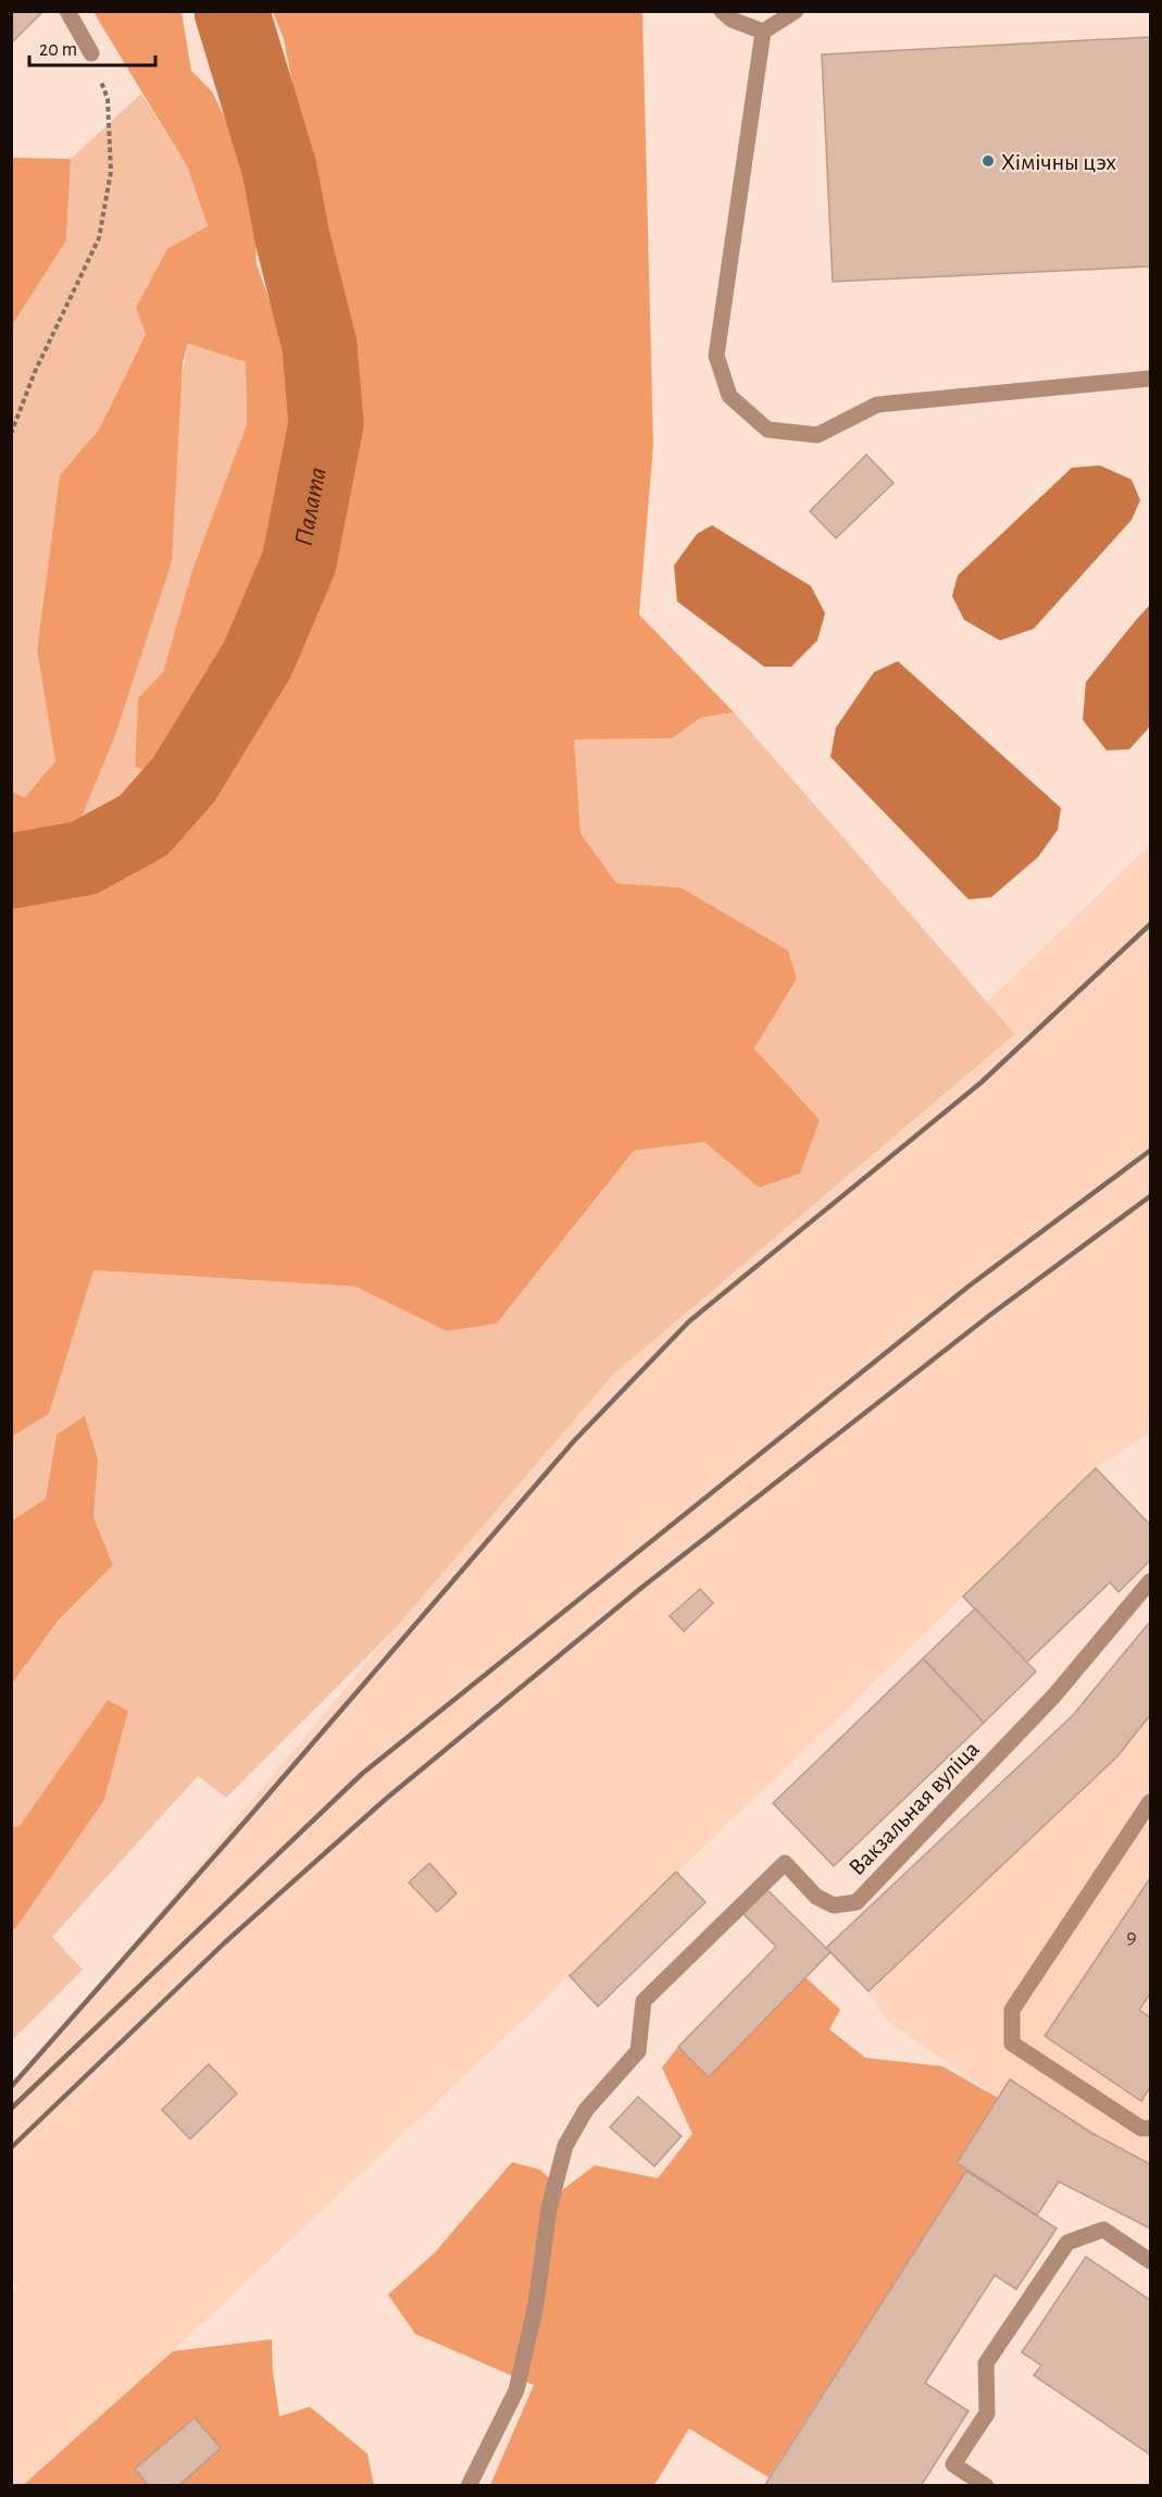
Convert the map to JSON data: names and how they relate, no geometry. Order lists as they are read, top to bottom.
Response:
{
  "streets": {
    "street": ["Вакзальная вуліца"]
  },
  "water": ["Палата"],
  "places": ["Хімічны цэх"],
  "house_numbers": ["9"],
  "scale_bar": "20 m"
}
